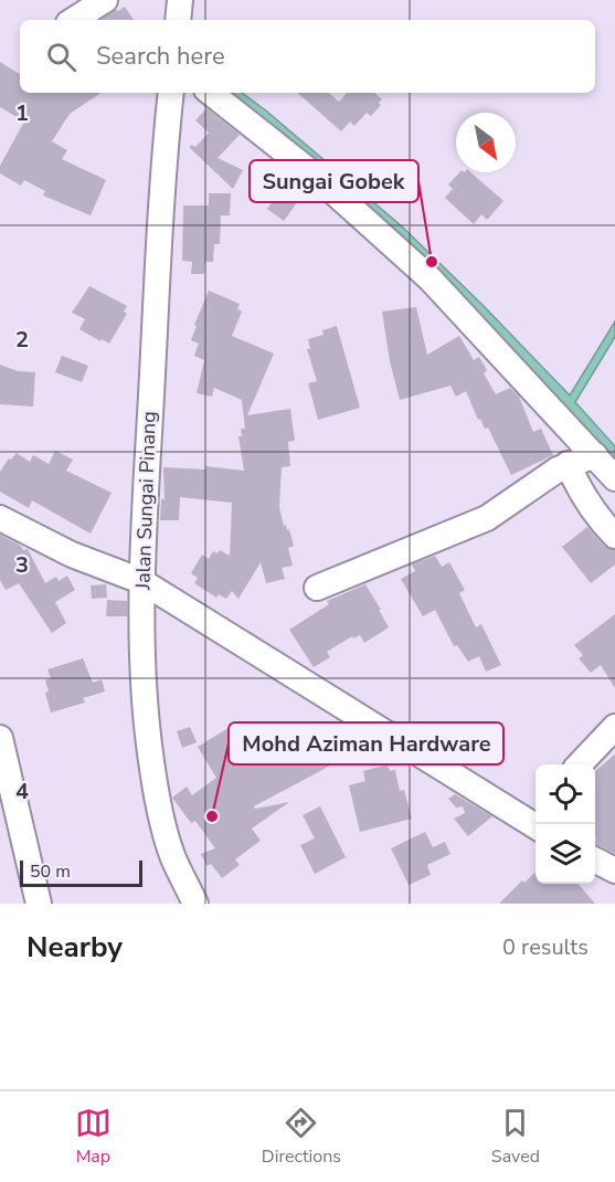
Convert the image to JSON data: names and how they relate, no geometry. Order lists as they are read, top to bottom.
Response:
{
  "streets": {
    "street": ["Jalan Sungai Pinang"]
  },
  "places": ["Sungai Gobek", "Mohd Aziman Hardware"],
  "scale_bar": "50 m",
  "north": "bottom right",
  "page": {
    "search": "Search here",
    "scale": "50 m",
    "heading": ["Nearby", "0 results"],
    "nav": ["Map", "Directions", "Saved"]
  },
  "grid": {
    "rows": [
      "1",
      "2",
      "3",
      "4"
    ]
  }
}
